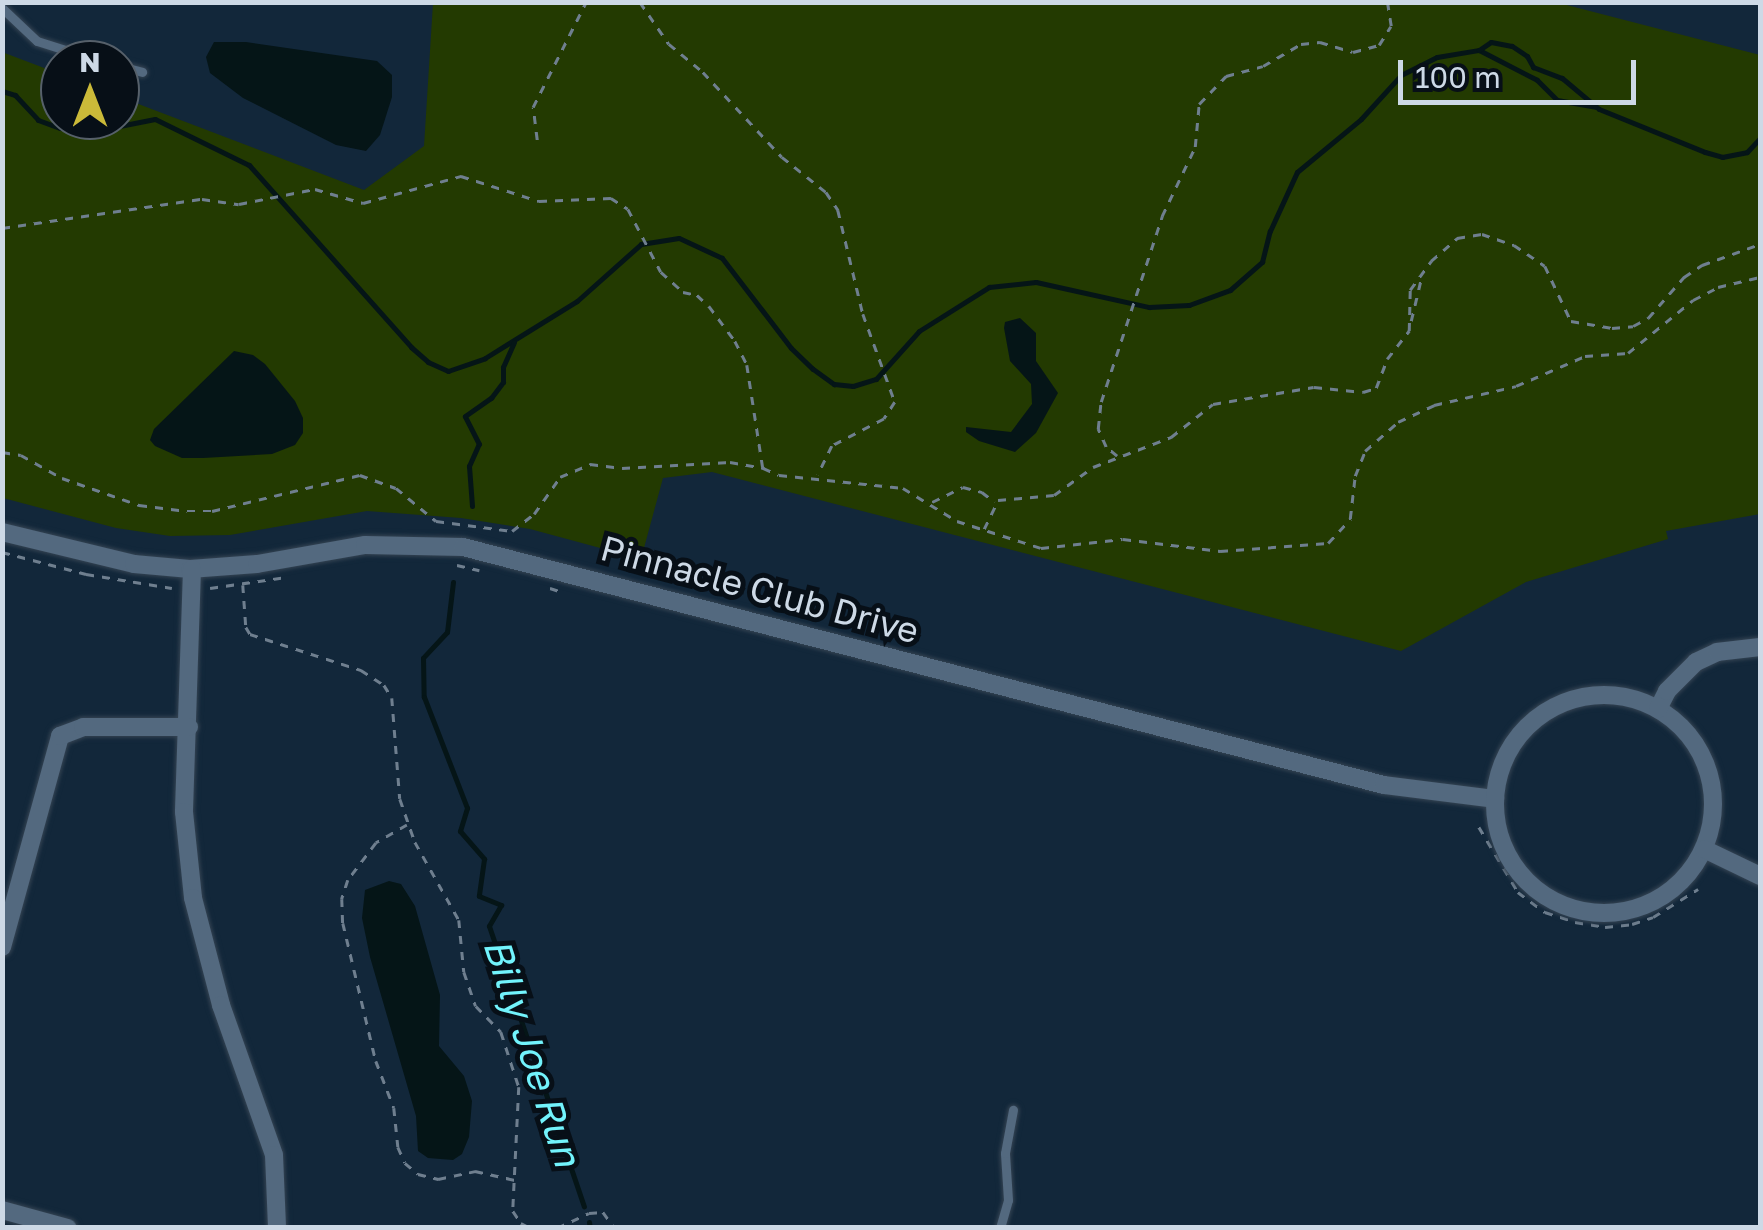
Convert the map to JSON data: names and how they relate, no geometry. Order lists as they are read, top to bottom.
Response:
{
  "streets": {
    "street": ["Pinnacle Club Drive"]
  },
  "water": ["Billy Joe Run"],
  "scale_bar": "100 m",
  "north": "top"
}
